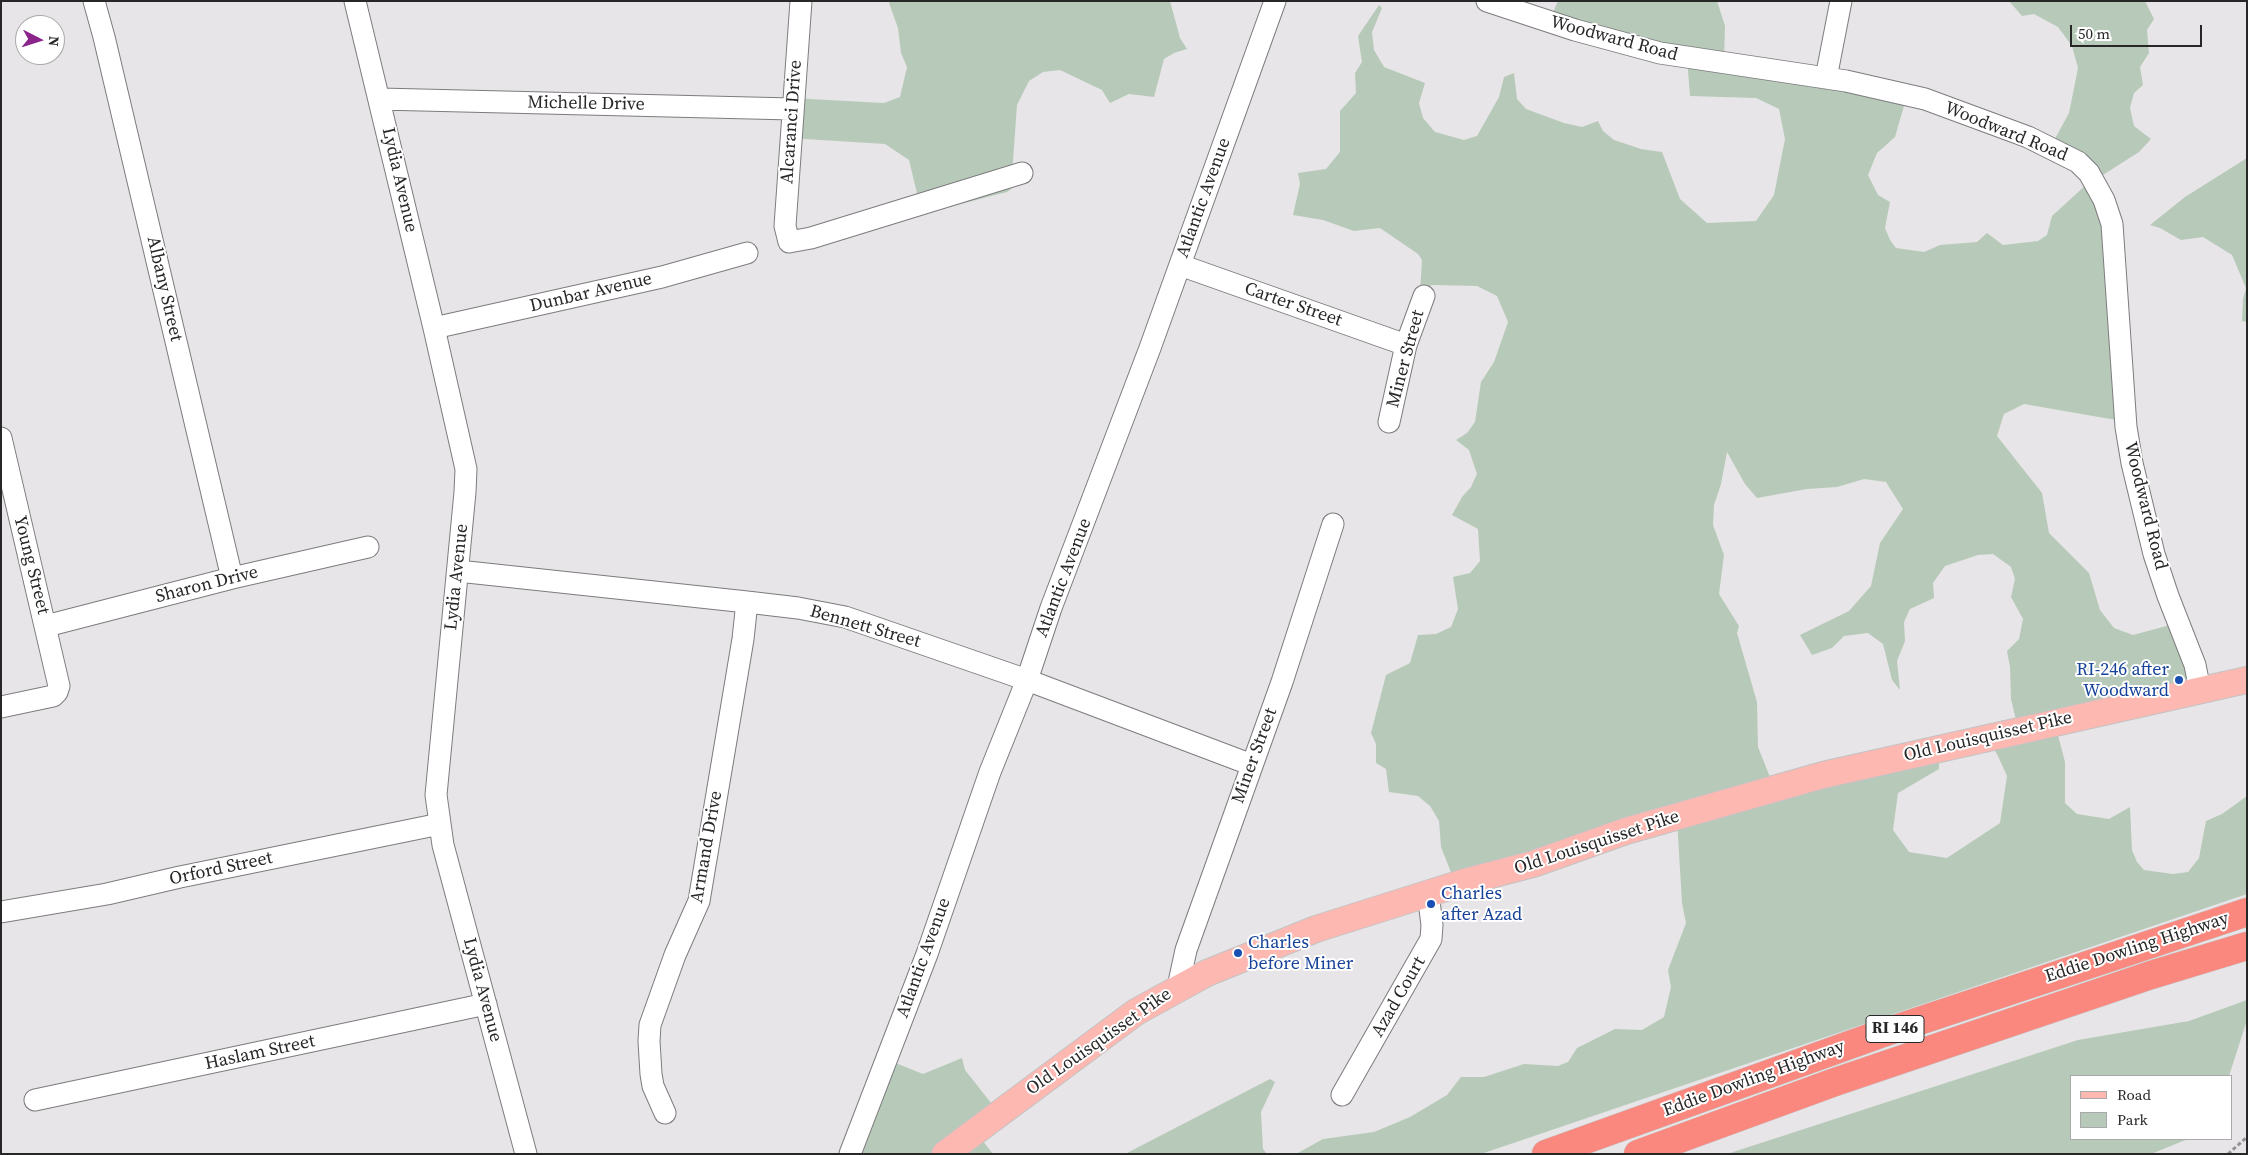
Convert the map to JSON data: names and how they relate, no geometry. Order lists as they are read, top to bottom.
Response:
{
  "streets": {
    "highway": ["Eddie Dowling Highway", "RI 146"],
    "main road": ["Old Louisquisset Pike"],
    "street": [
      "Woodward Road",
      "Michelle Drive",
      "Alcaranci Drive",
      "Lydia Avenue",
      "Atlantic Avenue",
      "Albany Street",
      "Dunbar Avenue",
      "Carter Street",
      "Miner Street",
      "Young Street",
      "Sharon Drive",
      "Bennett Street",
      "Armand Drive",
      "Orford Street",
      "Azad Court",
      "Haslam Street"
    ]
  },
  "crossings": [
    ["Woodward Road", "Old Louisquisset Pike"],
    ["Michelle Drive", "Alcaranci Drive"],
    ["Michelle Drive", "Lydia Avenue"],
    ["Lydia Avenue", "Dunbar Avenue"],
    ["Lydia Avenue", "Bennett Street"],
    ["Lydia Avenue", "Orford Street"],
    ["Lydia Avenue", "Haslam Street"],
    ["Atlantic Avenue", "Carter Street"],
    ["Atlantic Avenue", "Bennett Street"],
    ["Albany Street", "Sharon Drive"],
    ["Carter Street", "Miner Street"],
    ["Miner Street", "Bennett Street"],
    ["Miner Street", "Old Louisquisset Pike"],
    ["Young Street", "Sharon Drive"],
    ["Bennett Street", "Armand Drive"],
    ["Old Louisquisset Pike", "Azad Court"]
  ],
  "places": ["RI-246 after Woodward", "Charles after Azad", "Charles before Miner"],
  "legend": ["Road", "Park"],
  "scale_bar": "50 m",
  "north": "right"
}
